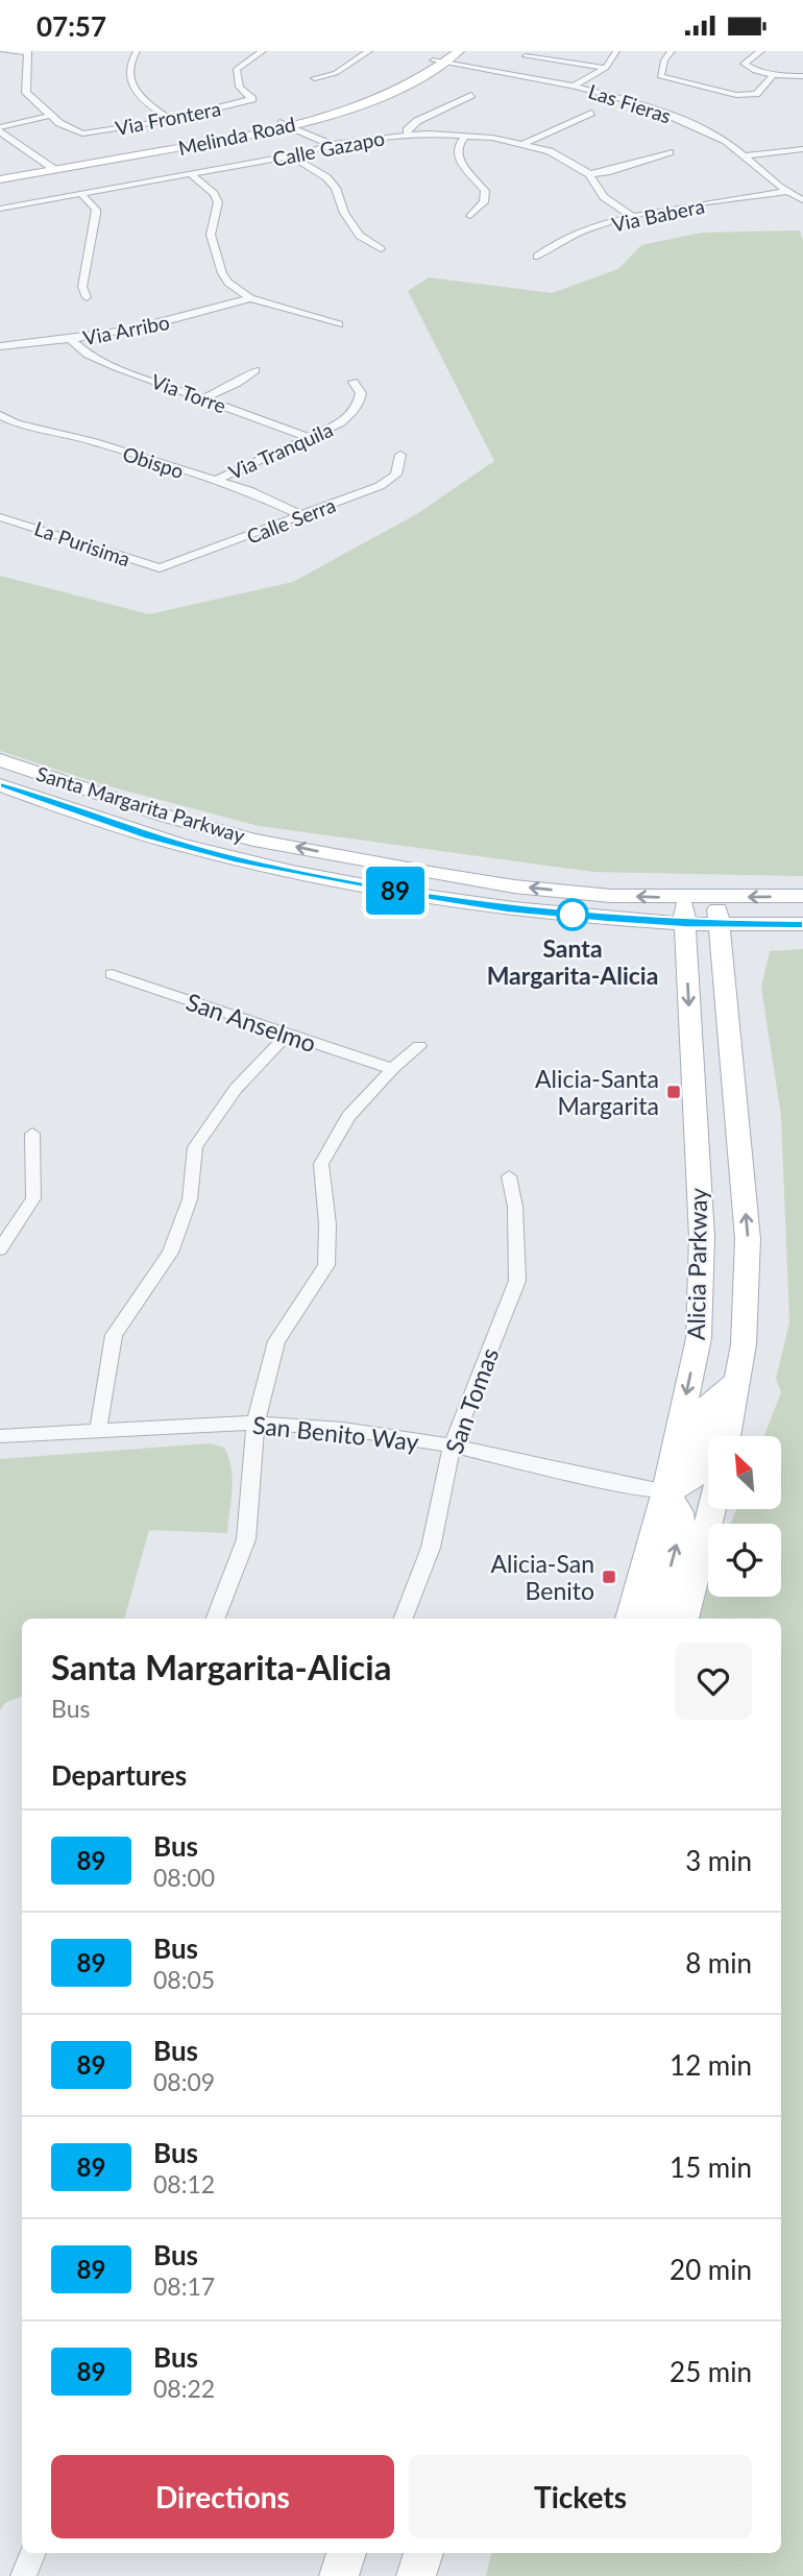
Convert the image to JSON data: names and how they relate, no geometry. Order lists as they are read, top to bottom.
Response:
{
  "streets": {
    "main road": ["Melinda Road", "Santa Margarita Parkway", "Alicia Parkway"],
    "street": [
      "Las Fieras",
      "Via Frontera",
      "Calle Gazapo",
      "Via Babera",
      "Via Arribo",
      "Via Torre",
      "Via Tranquila",
      "Obispo",
      "Calle Serra",
      "La Purisima",
      "San Anselmo",
      "San Tomas",
      "San Benito Way"
    ]
  },
  "crossings": [
    ["Las Fieras", "Melinda Road"],
    ["Las Fieras", "Via Babera"],
    ["Calle Gazapo", "Via Babera"],
    ["Via Arribo", "Via Torre"],
    ["Via Torre", "Via Tranquila"],
    ["Via Tranquila", "Obispo"],
    ["Obispo", "Calle Serra"],
    ["Calle Serra", "La Purisima"],
    ["Santa Margarita Parkway", "Alicia Parkway"],
    ["Alicia Parkway", "San Benito Way"],
    ["San Tomas", "San Benito Way"]
  ],
  "places": {
    "other": ["Santa Margarita-Alicia"],
    "transit": ["Alicia-Santa Margarita", "Alicia-San Benito"]
  },
  "lines": ["bus line 89"],
  "north": "top left",
  "page": {
    "status": "07:57",
    "on_map": "89",
    "heading": [
      ["Santa Margarita-Alicia", "Bus"],
      "Departures"
    ],
    "list": [
      {
        "mark": "89",
        "name": "Bus",
        "note": "08:00",
        "value": "3 min"
      },
      {
        "mark": "89",
        "name": "Bus",
        "note": "08:05",
        "value": "8 min"
      },
      {
        "mark": "89",
        "name": "Bus",
        "note": "08:09",
        "value": "12 min"
      },
      {
        "mark": "89",
        "name": "Bus",
        "note": "08:12",
        "value": "15 min"
      },
      {
        "mark": "89",
        "name": "Bus",
        "note": "08:17",
        "value": "20 min"
      },
      {
        "mark": "89",
        "name": "Bus",
        "note": "08:22",
        "value": "25 min"
      }
    ],
    "buttons": ["Directions", "Tickets"]
  }
}
